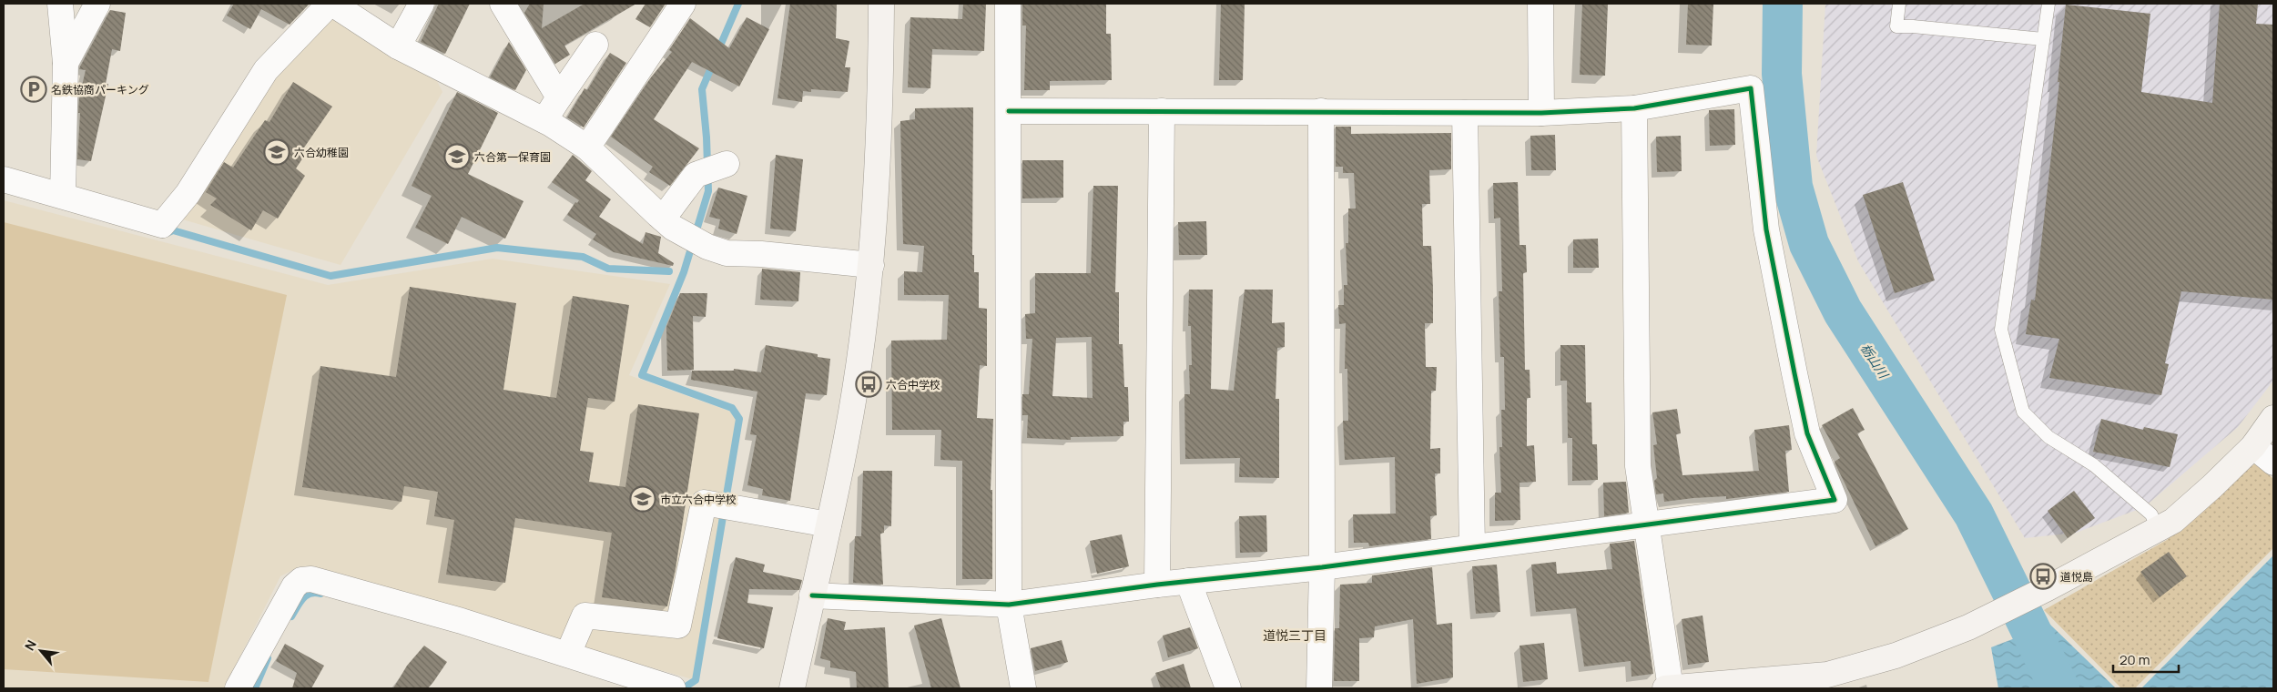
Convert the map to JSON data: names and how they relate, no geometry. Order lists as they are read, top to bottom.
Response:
{
  "districts": ["道悦三丁目"],
  "water": ["栃山川"],
  "places": {
    "parking": ["名鉄協商パーキング"],
    "school or university": ["六合幼稚園", "六合第一保育園", "市立六合中学校"],
    "bus stop": ["六合中学校", "道悦島"]
  },
  "scale_bar": "20 m",
  "north": "top left"
}
